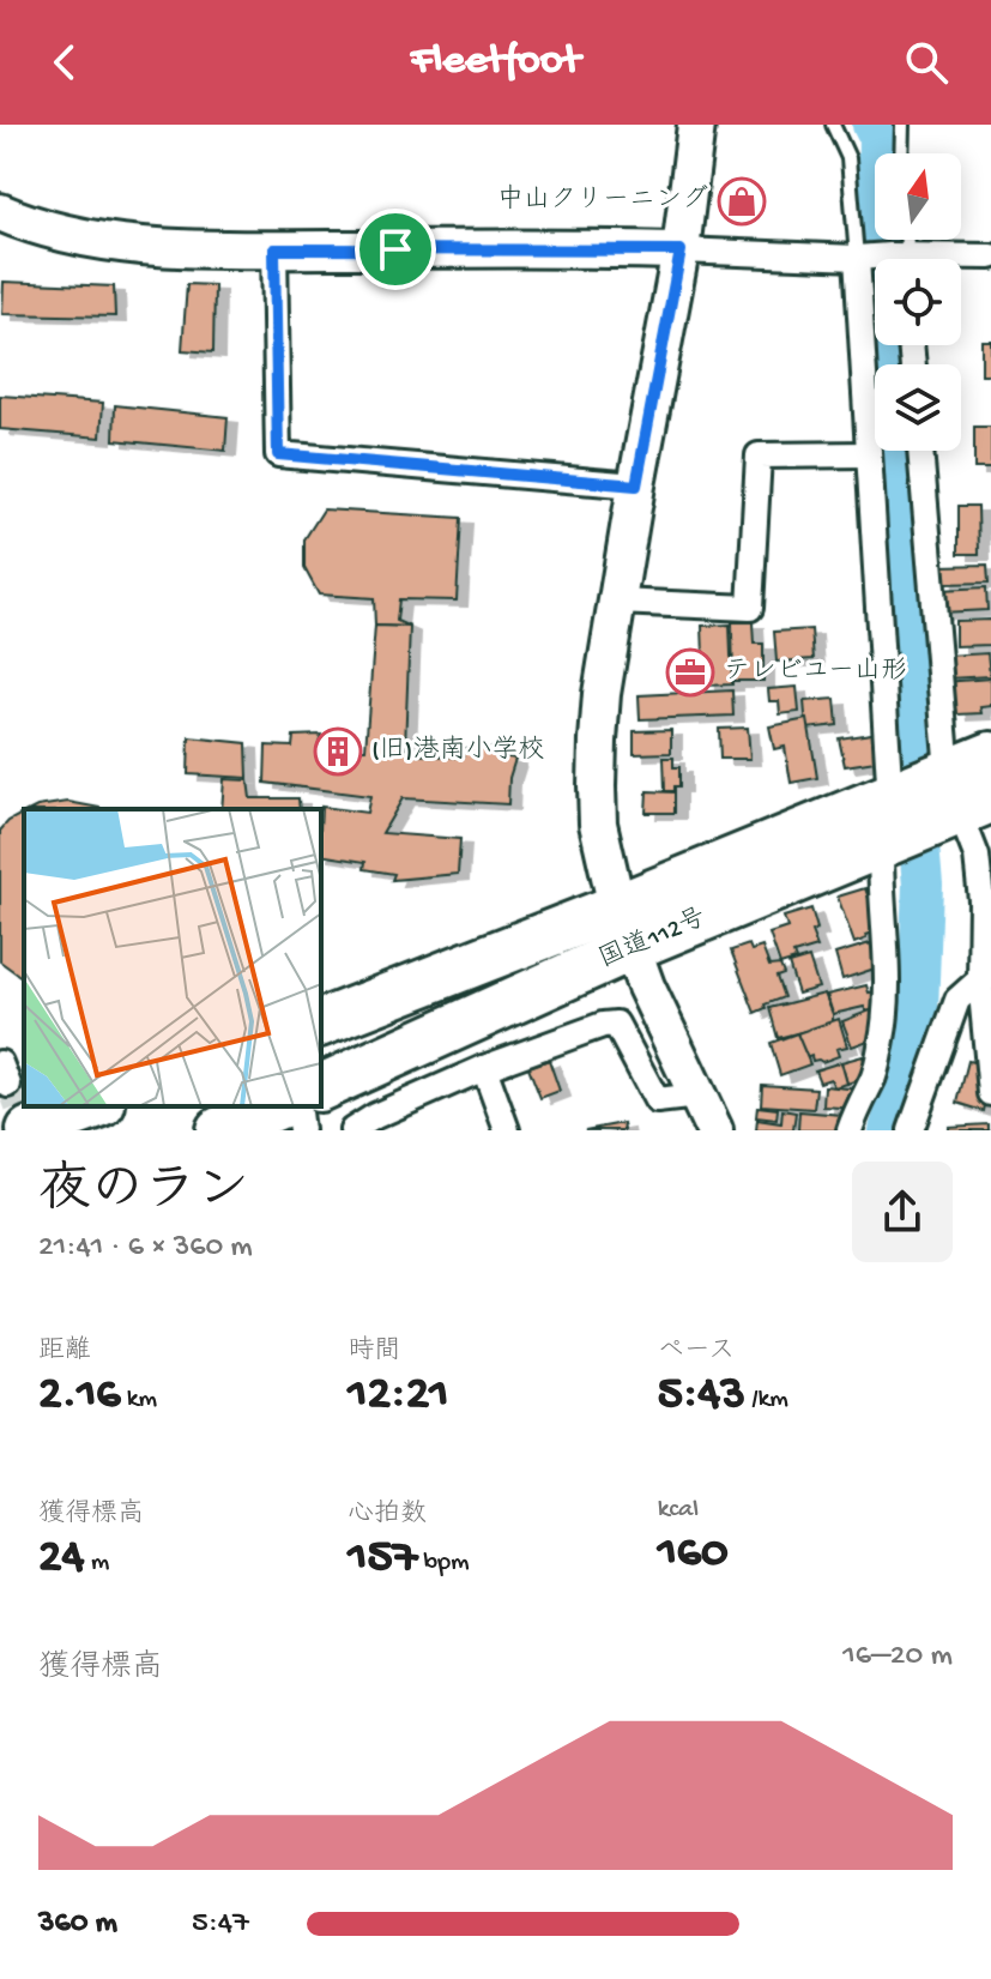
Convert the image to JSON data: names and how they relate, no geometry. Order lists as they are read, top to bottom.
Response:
{
  "streets": {
    "highway": ["国道112号"]
  },
  "places": {
    "shop": ["中山クリーニング"],
    "office": ["テレビユー山形"],
    "building": ["(旧)港南小学校"]
  },
  "north": "top",
  "page": {
    "header": "Fleetfoot",
    "heading": ["夜のラン", "21:41 · 6 × 360 m"],
    "stats": [
      ["距離", "2.16 km"],
      ["時間", "12:21"],
      ["ペース", "5:43 /km"],
      ["獲得標高", "24 m"],
      ["心拍数", "157 bpm"],
      ["kcal", "160"]
    ],
    "chart": ["獲得標高", "16–20 m"],
    "list": [
      {
        "name": "360 m",
        "note": "5:47"
      }
    ]
  }
}
